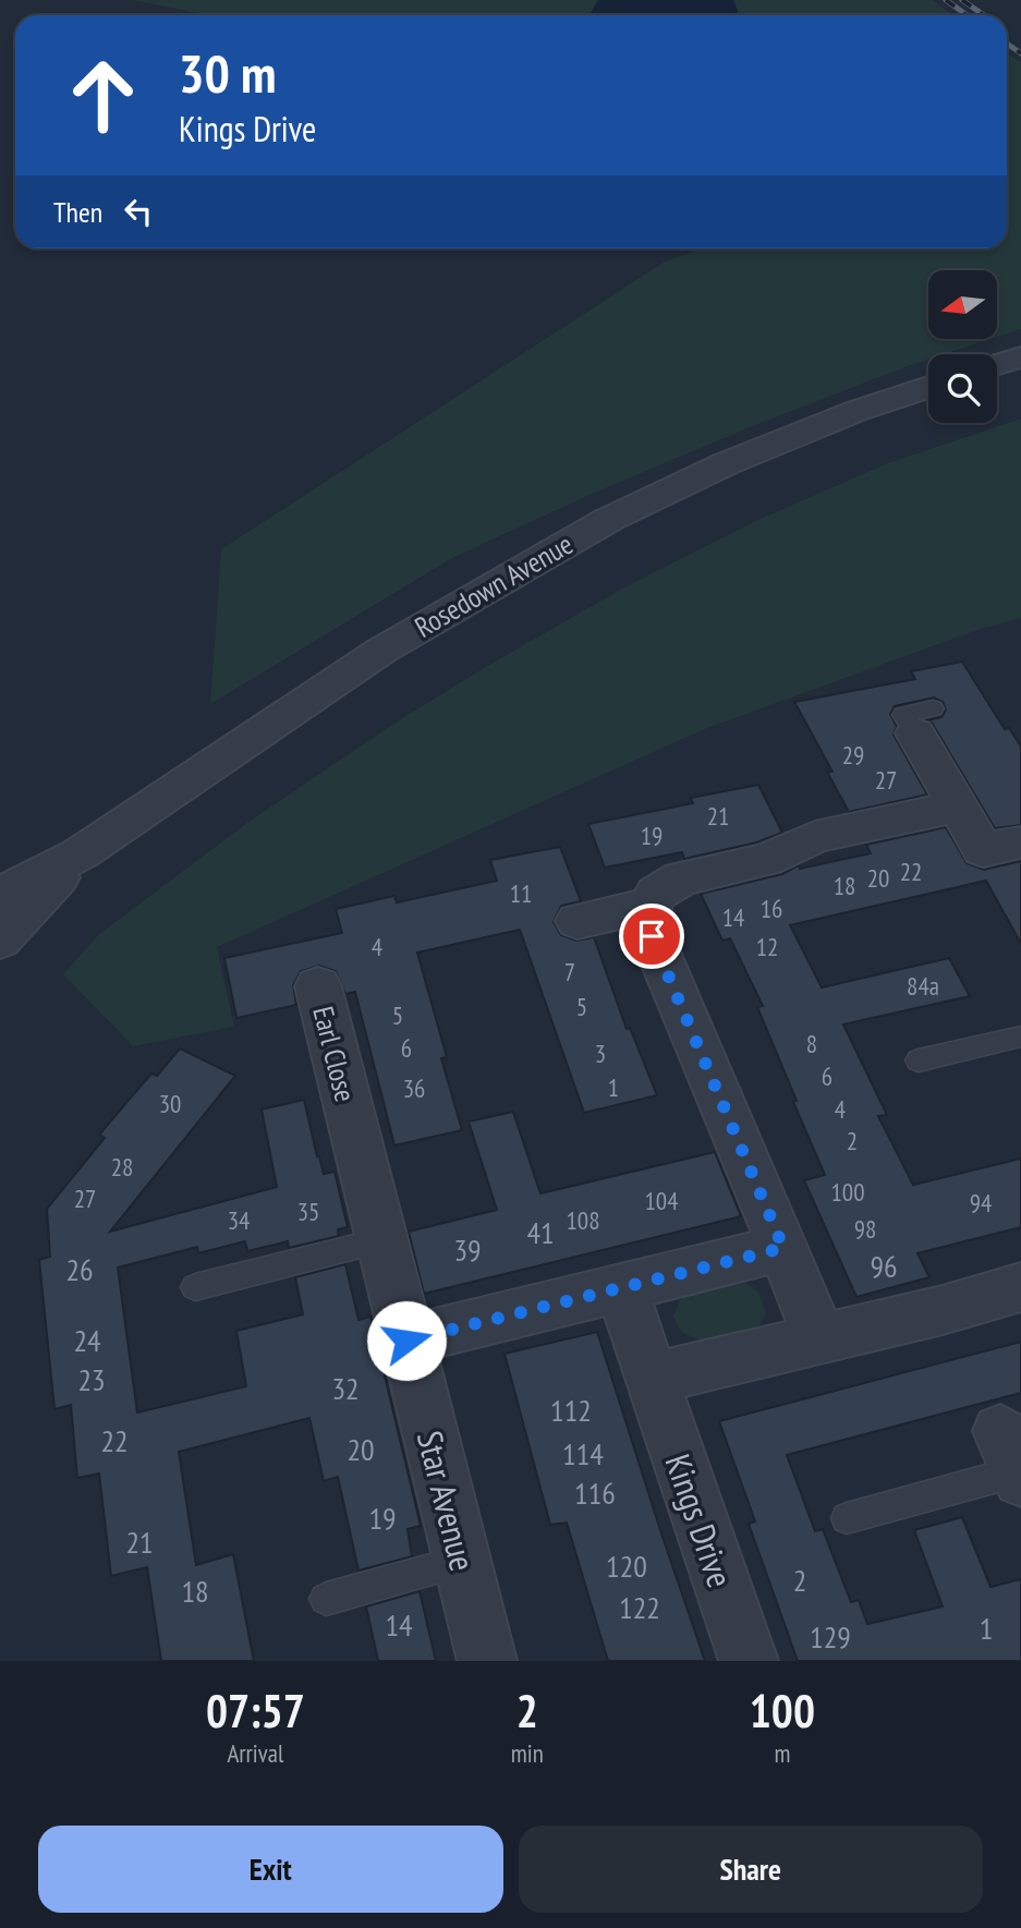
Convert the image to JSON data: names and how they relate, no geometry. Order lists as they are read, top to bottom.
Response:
{
  "streets": {
    "street": [
      "Rosedown Avenue",
      "Earl Close",
      "Star Avenue",
      "Kings Drive"
    ]
  },
  "crossings": [
    ["Earl Close", "Star Avenue"]
  ],
  "house_numbers": [
    "29",
    "27",
    "21",
    "19",
    "22",
    "20",
    "18",
    "11",
    "16",
    "14",
    "4",
    "12",
    "7",
    "84a",
    "5",
    "5",
    "8",
    "6",
    "3",
    "6",
    "1",
    "36",
    "30",
    "4",
    "2",
    "28",
    "100",
    "27",
    "104",
    "94",
    "35",
    "34",
    "108",
    "98",
    "41",
    "39",
    "96",
    "26",
    "24",
    "23",
    "32",
    "112",
    "22",
    "20",
    "114",
    "116",
    "19",
    "21",
    "120",
    "2",
    "18",
    "122",
    "14",
    "1",
    "129"
  ],
  "north": "left",
  "page": {
    "turn": ["30 m", "Kings Drive"],
    "then": "Then",
    "eta": [
      "07:57",
      "Arrival",
      "2",
      "min",
      "100",
      "m"
    ],
    "buttons": ["Exit", "Share"]
  }
}
